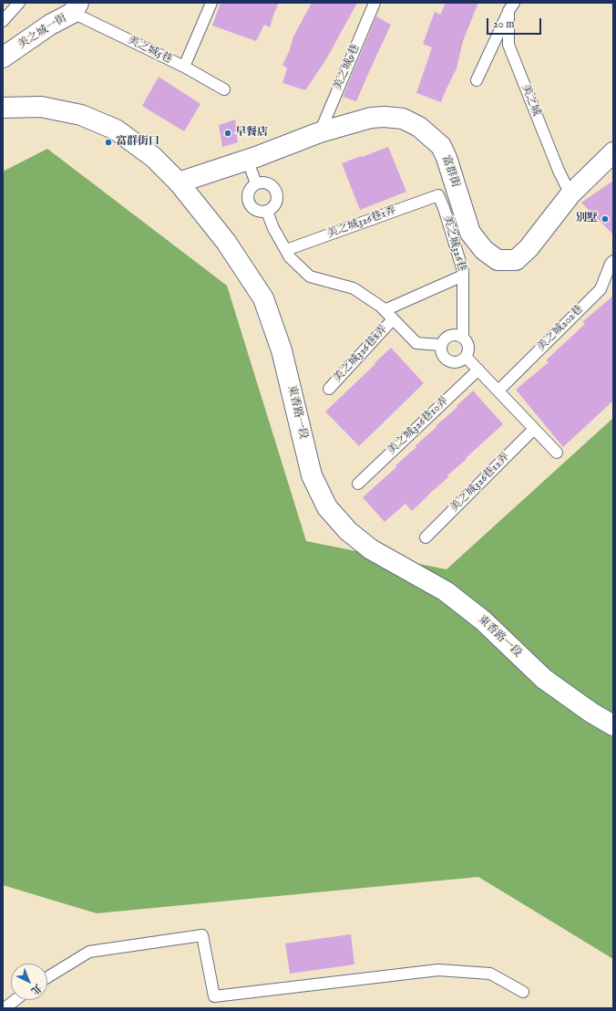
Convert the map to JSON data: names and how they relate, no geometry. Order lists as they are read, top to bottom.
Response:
{
  "streets": {
    "street": ["美之城一街", "富群街", "東香路一段"],
    "lane": [
      "美之城5巷",
      "美之城9巷",
      "美之城",
      "美之城326巷1弄",
      "美之城326巷",
      "美之城202巷",
      "美之城326巷8弄",
      "美之城326巷10弄",
      "美之城326巷12弄"
    ]
  },
  "crossings": [
    ["美之城一街", "美之城5巷"],
    ["美之城9巷", "富群街"],
    ["美之城", "富群街"],
    ["富群街", "東香路一段"],
    ["美之城326巷1弄", "美之城326巷"]
  ],
  "places": ["早餐店", "富群街口", "別墅"],
  "scale_bar": "20 m",
  "north": "bottom right"
}
